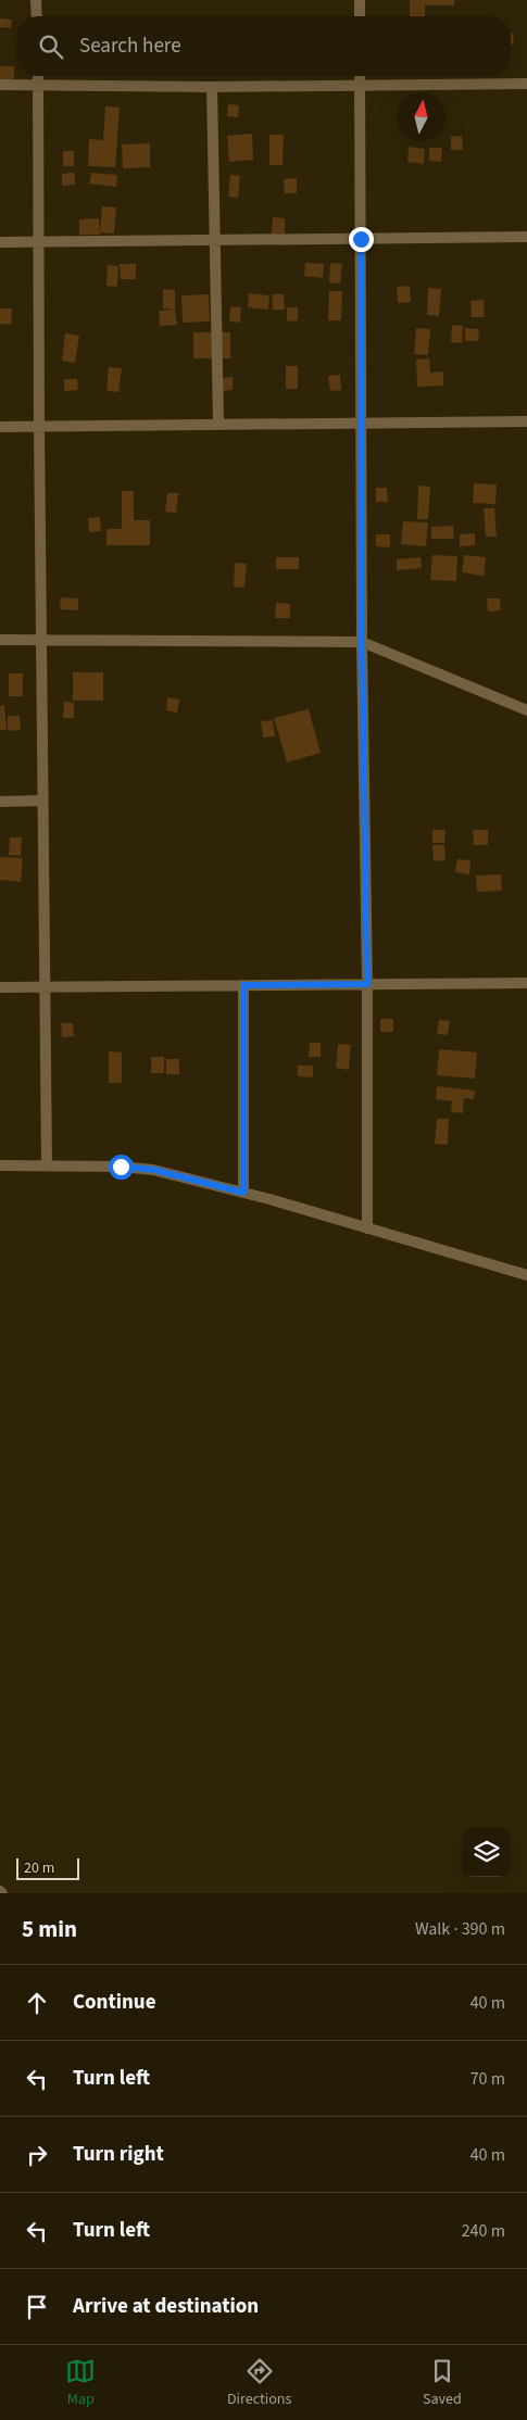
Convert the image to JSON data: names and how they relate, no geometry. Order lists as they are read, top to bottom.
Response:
{
  "scale_bar": "20 m",
  "north": "top",
  "page": {
    "search": "Search here",
    "scale": "20 m",
    "heading": ["5 min", "Walk · 390 m"],
    "list": [
      ["Continue", "40 m"],
      ["Turn left", "70 m"],
      ["Turn right", "40 m"],
      ["Turn left", "240 m"],
      "Arrive at destination"
    ],
    "nav": ["Map", "Directions", "Saved"]
  }
}
